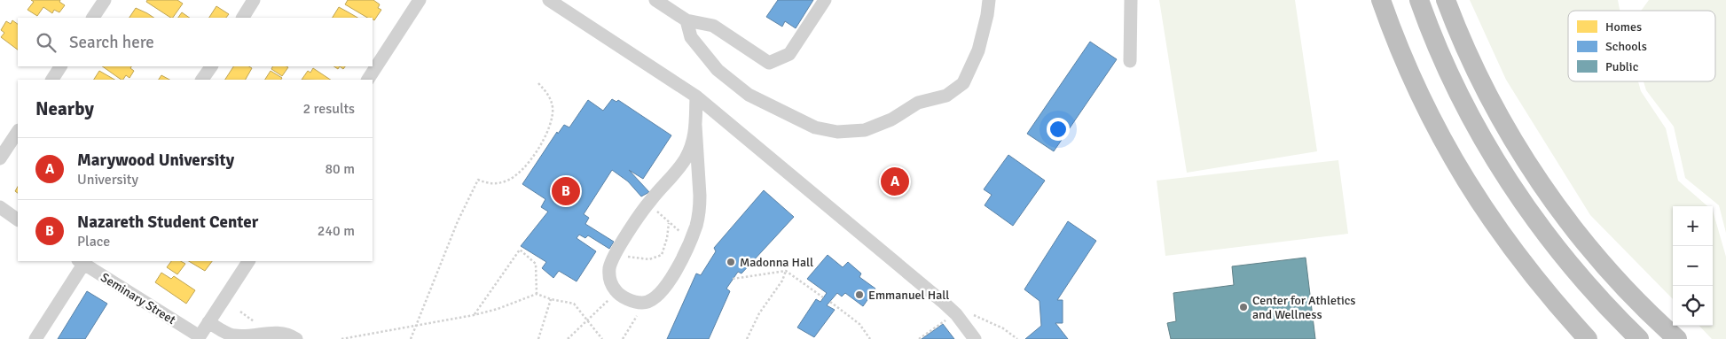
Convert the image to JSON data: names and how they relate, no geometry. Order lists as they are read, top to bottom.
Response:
{
  "streets": {
    "street": ["Seminary Street"]
  },
  "places": ["Madonna Hall", "Emmanuel Hall", "Center for Athletics and Wellness"],
  "legend": ["Homes", "Schools", "Public"],
  "page": {
    "search": "Search here",
    "heading": ["Nearby", "2 results"],
    "list": [
      {
        "mark": "A",
        "name": "Marywood University",
        "note": "University",
        "value": "80 m"
      },
      {
        "mark": "B",
        "name": "Nazareth Student Center",
        "note": "Place",
        "value": "240 m"
      }
    ],
    "pins": ["A", "B"],
    "map_buttons": ["+", "−"]
  }
}
